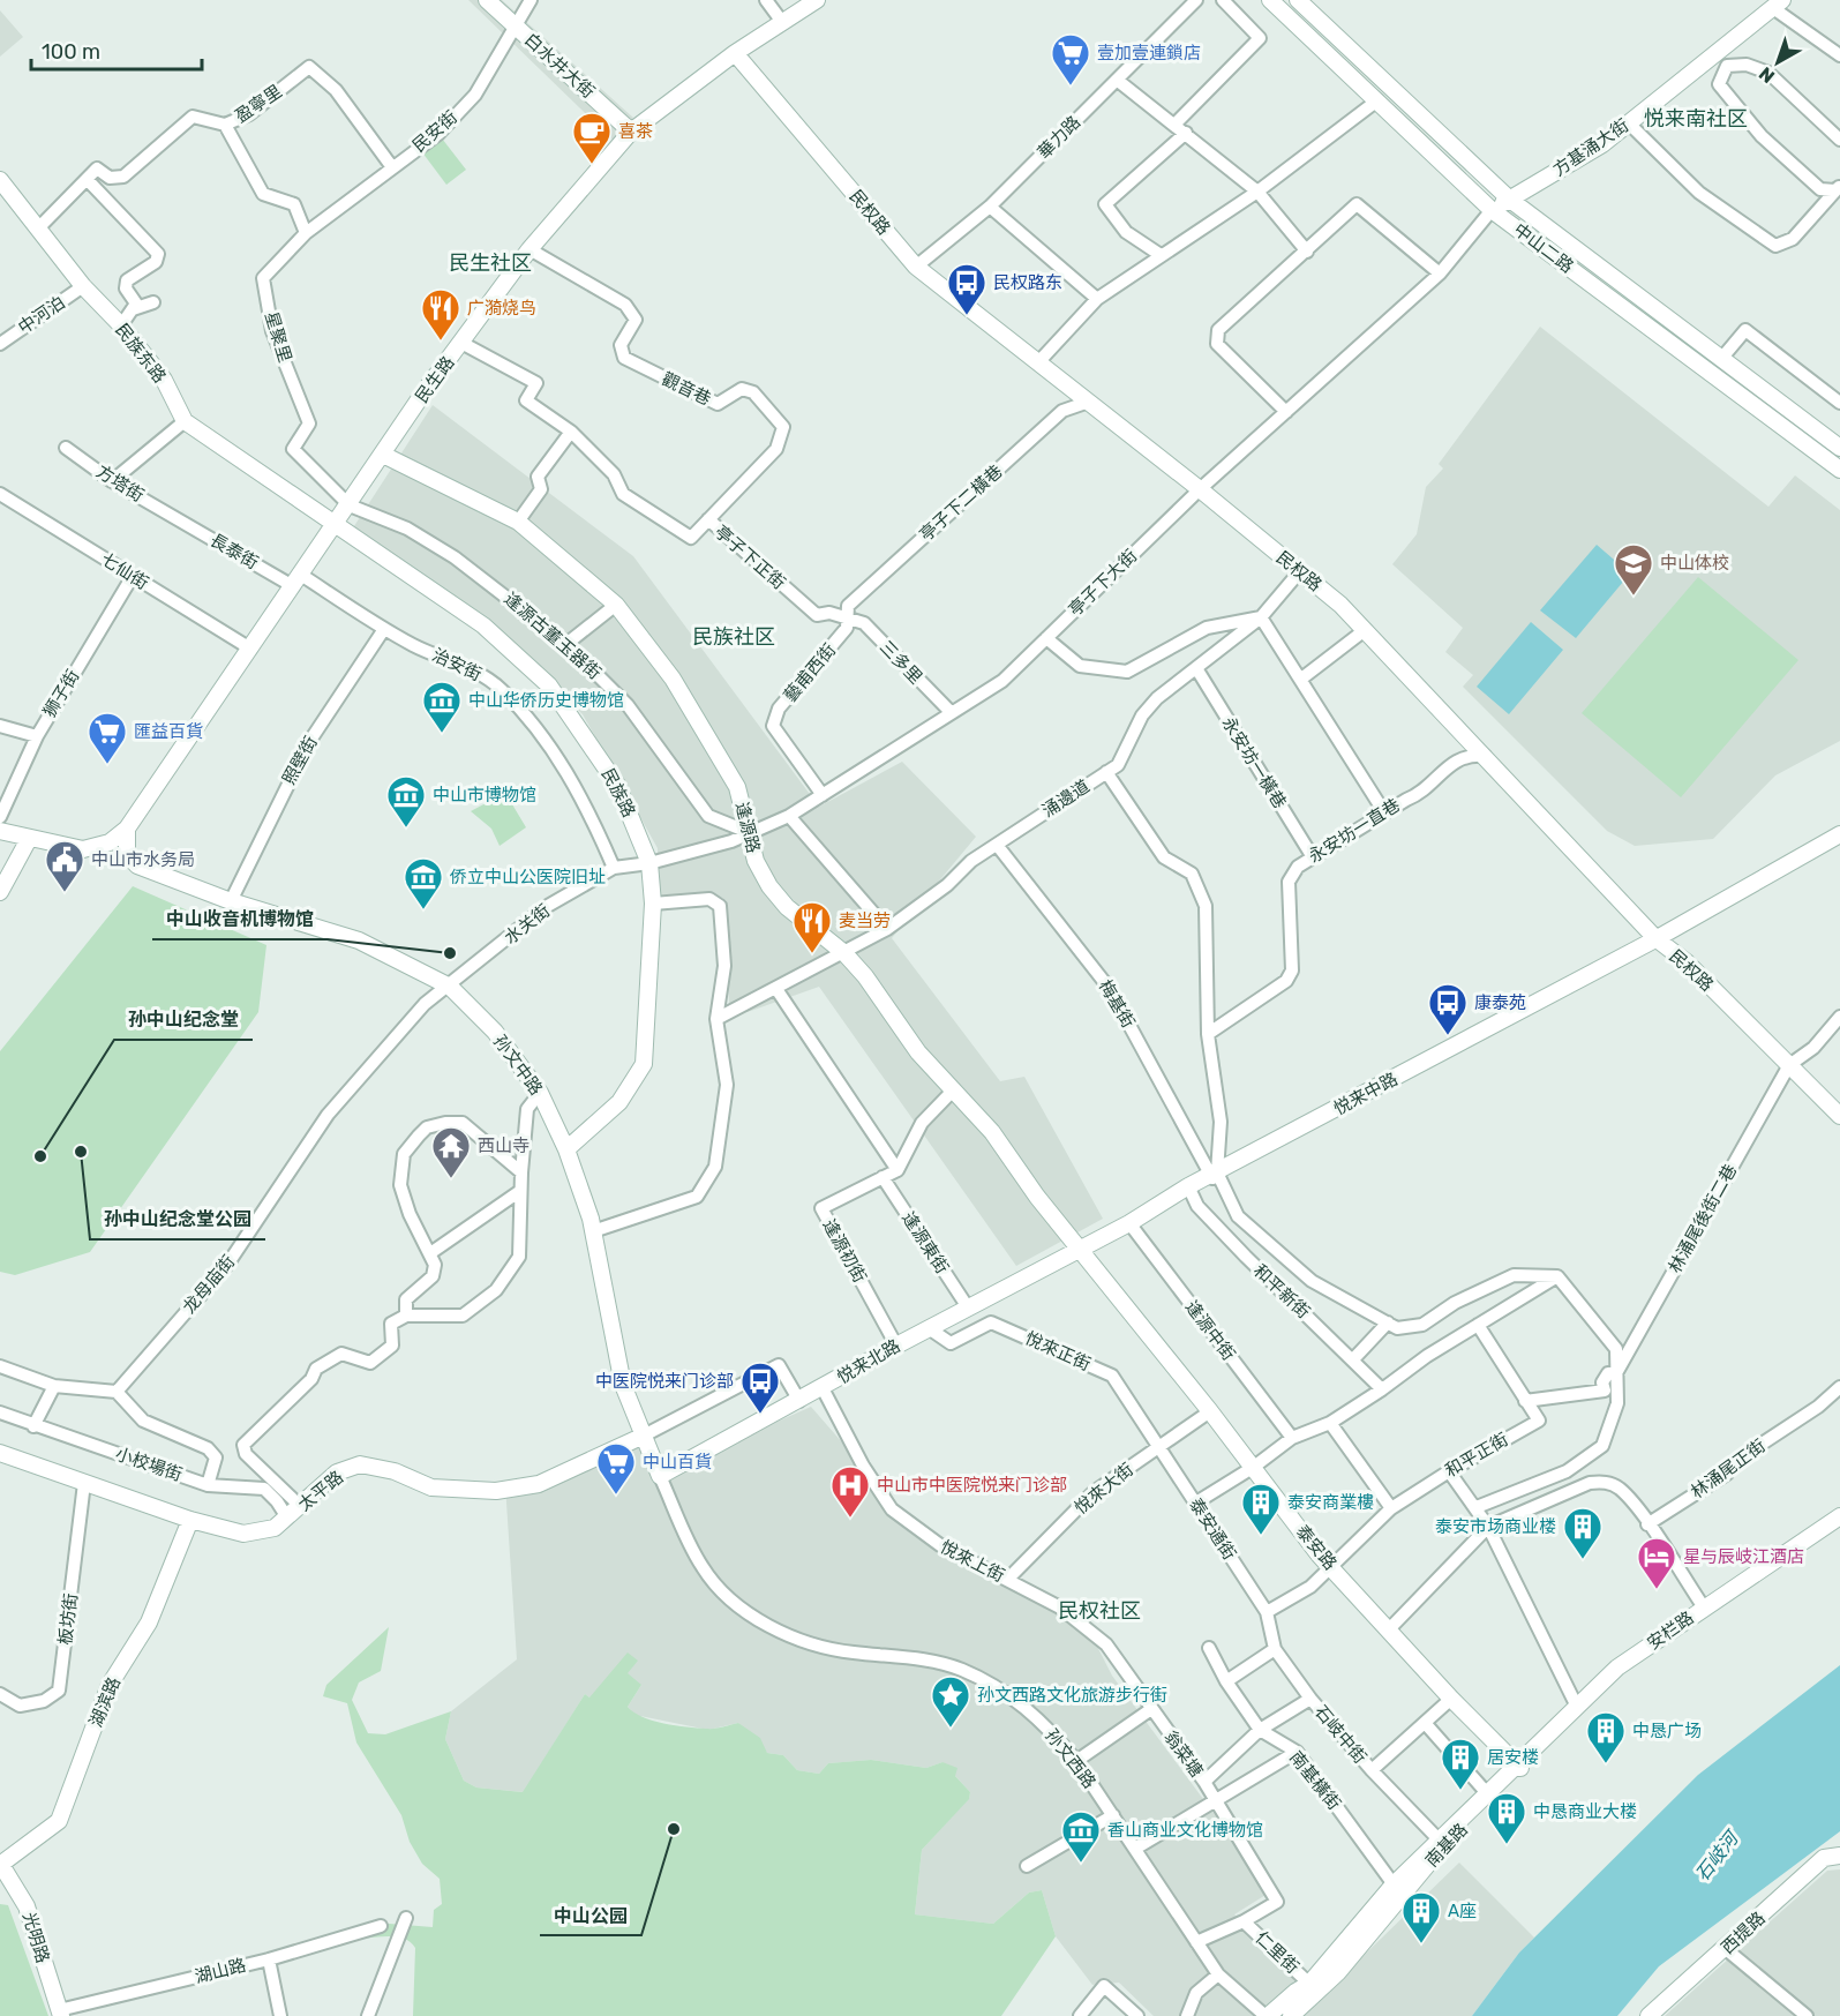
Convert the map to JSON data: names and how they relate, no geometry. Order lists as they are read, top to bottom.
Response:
{
  "streets": {
    "street": [
      "白水井大街",
      "盈寧里",
      "民安街",
      "華力路",
      "方基涌大街",
      "民权路",
      "中山二路",
      "中河泊",
      "星聚里",
      "民族东路",
      "民生路",
      "觀音巷",
      "方塔街",
      "亭子下二橫巷",
      "長泰街",
      "亭子下正街",
      "七仙街",
      "亭子下大街",
      "逢源古董玉器街",
      "三多里",
      "治安街",
      "藝甫西街",
      "狮子街",
      "照壁街",
      "永安坊一橫巷",
      "民族路",
      "涌邊道",
      "逢源路",
      "永安坊一直巷",
      "水关街",
      "梅基街",
      "孙文中路",
      "悦来中路",
      "林涌尾後街二巷",
      "逢源東街",
      "逢源初街",
      "龙母庙街",
      "和平新街",
      "逢源中街",
      "悅來正街",
      "悦来北路",
      "和平正街",
      "小校場街",
      "林涌尾正街",
      "悅來大街",
      "太平路",
      "泰安通街",
      "泰安路",
      "悅來上街",
      "板坊街",
      "安栏路",
      "湖滨路",
      "石岐中街",
      "翁菜塘",
      "孙文西路",
      "南基橫街",
      "南基路",
      "西提路",
      "光明路",
      "仁里街",
      "湖山路"
    ]
  },
  "crossings": [
    ["白水井大街", "民安街"],
    ["白水井大街", "民生路"],
    ["盈寧里", "民安街"],
    ["民安街", "星聚里"],
    ["華力路", "民权路"],
    ["方基涌大街", "中山二路"],
    ["方基涌大街", "亭子下大街"],
    ["民权路", "民生路"],
    ["民权路", "亭子下二橫巷"],
    ["民权路", "亭子下大街"],
    ["民权路", "涌邊道"],
    ["民权路", "永安坊一直巷"],
    ["民权路", "悦来中路"],
    ["民权路", "林涌尾後街二巷"],
    ["中山二路", "亭子下大街"],
    ["中河泊", "民族东路"],
    ["星聚里", "民生路"],
    ["星聚里", "逢源古董玉器街"],
    ["民族东路", "民生路"],
    ["民族东路", "民族路"],
    ["民生路", "觀音巷"],
    ["民生路", "長泰街"],
    ["民生路", "亭子下正街"],
    ["民生路", "七仙街"],
    ["民生路", "逢源古董玉器街"],
    ["民生路", "治安街"],
    ["民生路", "民族路"],
    ["民生路", "逢源路"],
    ["民生路", "孙文中路"],
    ["觀音巷", "亭子下正街"],
    ["方塔街", "長泰街"],
    ["亭子下二橫巷", "亭子下正街"],
    ["亭子下二橫巷", "三多里"],
    ["亭子下二橫巷", "藝甫西街"],
    ["長泰街", "治安街"],
    ["亭子下正街", "三多里"],
    ["亭子下正街", "藝甫西街"],
    ["七仙街", "狮子街"],
    ["亭子下大街", "逢源古董玉器街"],
    ["亭子下大街", "三多里"],
    ["亭子下大街", "藝甫西街"],
    ["亭子下大街", "民族路"],
    ["亭子下大街", "逢源路"],
    ["亭子下大街", "水关街"],
    ["逢源古董玉器街", "逢源路"],
    ["三多里", "藝甫西街"],
    ["治安街", "照壁街"],
    ["治安街", "水关街"],
    ["照壁街", "孙文中路"],
    ["永安坊一橫巷", "涌邊道"],
    ["永安坊一橫巷", "永安坊一直巷"],
    ["民族路", "水关街"],
    ["民族路", "孙文中路"],
    ["涌邊道", "逢源路"],
    ["涌邊道", "梅基街"],
    ["逢源路", "悦来中路"],
    ["逢源路", "悦来北路"],
    ["逢源路", "泰安路"],
    ["水关街", "孙文中路"],
    ["水关街", "龙母庙街"],
    ["梅基街", "悦来中路"],
    ["孙文中路", "龙母庙街"],
    ["孙文中路", "悦来北路"],
    ["孙文中路", "太平路"],
    ["孙文中路", "孙文西路"],
    ["悦来中路", "和平新街"],
    ["悦来中路", "逢源中街"],
    ["悦来中路", "悦来北路"],
    ["悦来中路", "泰安路"],
    ["林涌尾後街二巷", "和平正街"],
    ["逢源東街", "逢源初街"],
    ["逢源東街", "悦来北路"],
    ["逢源初街", "悦来北路"],
    ["悅來正街", "悦来北路"],
    ["悅來正街", "悅來大街"],
    ["悅來正街", "泰安通街"],
    ["悦来北路", "泰安路"],
    ["悦来北路", "悅來上街"],
    ["悦来北路", "孙文西路"],
    ["和平正街", "泰安通街"],
    ["和平正街", "泰安路"],
    ["和平正街", "石岐中街"],
    ["小校場街", "太平路"],
    ["悅來大街", "泰安通街"],
    ["悅來大街", "泰安路"],
    ["悅來大街", "悅來上街"],
    ["太平路", "板坊街"],
    ["太平路", "湖滨路"],
    ["泰安通街", "石岐中街"],
    ["泰安路", "安栏路"],
    ["泰安路", "南基路"],
    ["悅來上街", "翁菜塘"],
    ["安栏路", "南基路"],
    ["湖滨路", "光明路"],
    ["石岐中街", "南基路"],
    ["翁菜塘", "仁里街"],
    ["孙文西路", "仁里街"],
    ["南基橫街", "南基路"],
    ["南基路", "仁里街"],
    ["光明路", "湖山路"]
  ],
  "districts": [
    "悦来南社区",
    "民生社区",
    "民族社区",
    "民权社区"
  ],
  "water": ["石岐河"],
  "places": {
    "supermarket": ["壹加壹連鎖店", "匯益百貨", "中山百貨"],
    "cafe": ["喜茶"],
    "bus stop": ["民权路东", "康泰苑", "中医院悦来门诊部"],
    "restaurant": ["广漪烧鸟", "麦当劳"],
    "school or university": ["中山体校"],
    "museum": [
      "中山华侨历史博物馆",
      "中山市博物馆",
      "侨立中山公医院旧址",
      "香山商业文化博物馆"
    ],
    "public building": ["中山市水务局"],
    "other": [
      "中山收音机博物馆",
      "孙中山纪念堂公园",
      "孙中山纪念堂",
      "中山公园"
    ],
    "temple": ["西山寺"],
    "hospital": ["中山市中医院悦来门诊部"],
    "building": [
      "泰安商業樓",
      "泰安市场商业楼",
      "中恳广场",
      "居安楼",
      "中恳商业大楼",
      "A座"
    ],
    "hotel": ["星与辰岐江酒店"],
    "place": ["孙文西路文化旅游步行街"]
  },
  "scale_bar": "100 m",
  "north": "bottom left"
}
